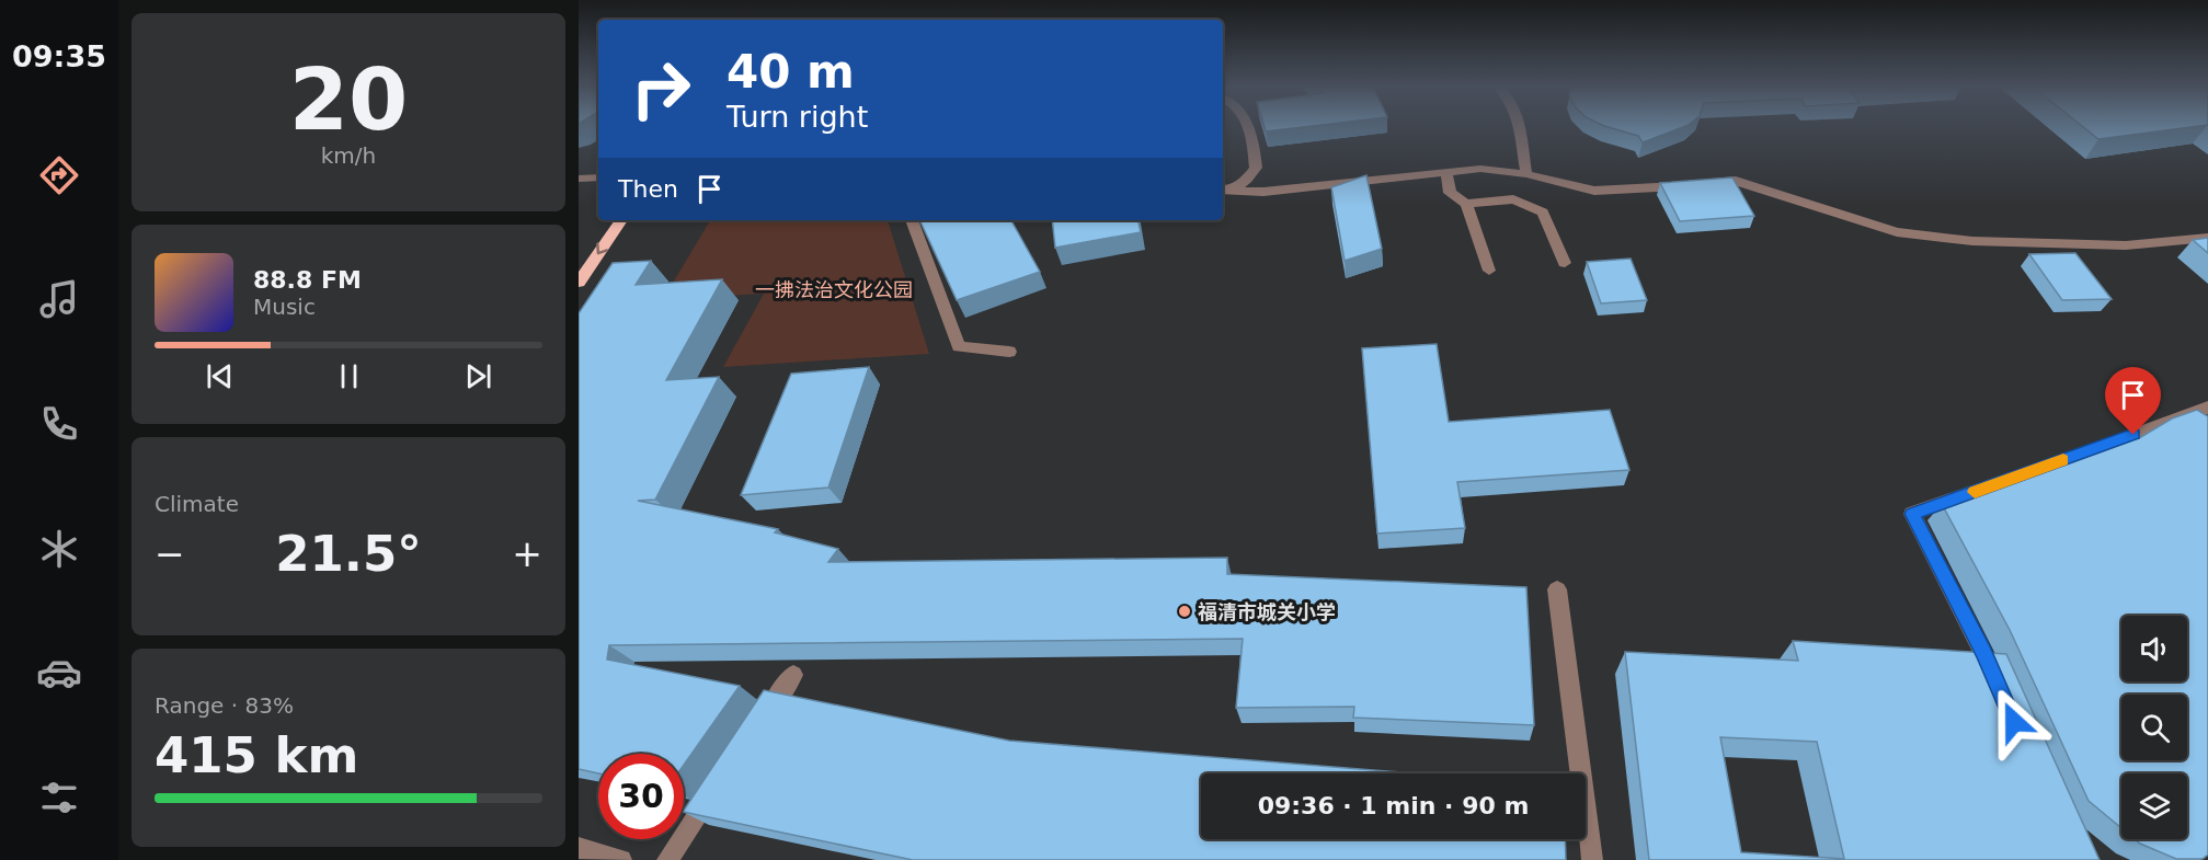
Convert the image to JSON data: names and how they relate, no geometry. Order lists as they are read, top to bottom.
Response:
{
  "parks": ["一拂法治文化公园"],
  "places": ["福清市城关小学"],
  "page": {
    "tabs": "09:35",
    "tile": [
      ["20", "km/h"],
      "Climate",
      ["Range · 83%", "415 km"]
    ],
    "turn": ["40 m", "Turn right"],
    "then": "Then",
    "song": ["88.8 FM", "Music"],
    "heat": ["−", "21.5°", "+"],
    "limit": "30",
    "trip": "09:36 · 1 min · 90 m"
  }
}
